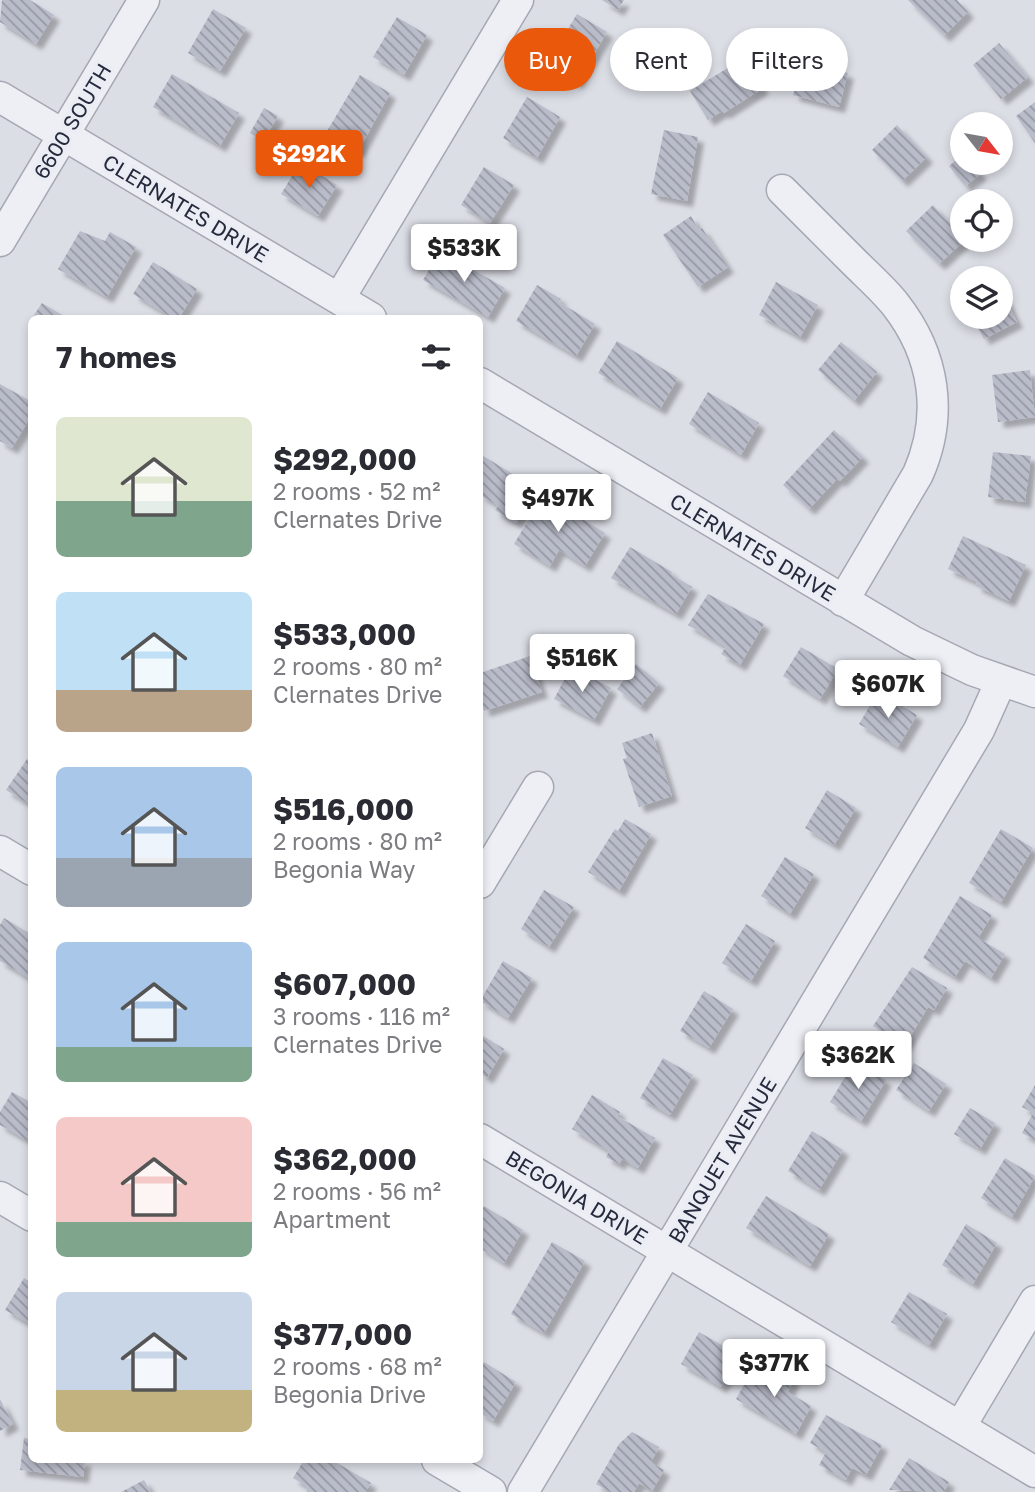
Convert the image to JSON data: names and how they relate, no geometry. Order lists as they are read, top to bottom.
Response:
{
  "streets": {
    "street": [
      "6600 SOUTH",
      "CLERNATES DRIVE",
      "BANQUET AVENUE",
      "BEGONIA DRIVE"
    ]
  },
  "crossings": [
    ["6600 SOUTH", "CLERNATES DRIVE"],
    ["CLERNATES DRIVE", "BANQUET AVENUE"],
    ["BANQUET AVENUE", "BEGONIA DRIVE"]
  ],
  "north": "bottom right",
  "page": {
    "chip": ["Buy", "Rent", "Filters"],
    "price": [
      "$292K",
      "$533K",
      "$497K",
      "$516K",
      "$607K",
      "$362K",
      "$377K"
    ],
    "heading": "7 homes",
    "list": [
      {
        "name": "$292,000",
        "note": "2 rooms · 52 m² · Clernates Drive"
      },
      {
        "name": "$533,000",
        "note": "2 rooms · 80 m² · Clernates Drive"
      },
      {
        "name": "$516,000",
        "note": "2 rooms · 80 m² · Begonia Way"
      },
      {
        "name": "$607,000",
        "note": "3 rooms · 116 m² · Clernates Drive"
      },
      {
        "name": "$362,000",
        "note": "2 rooms · 56 m² · Apartment"
      },
      {
        "name": "$377,000",
        "note": "2 rooms · 68 m² · Begonia Drive"
      }
    ]
  }
}
